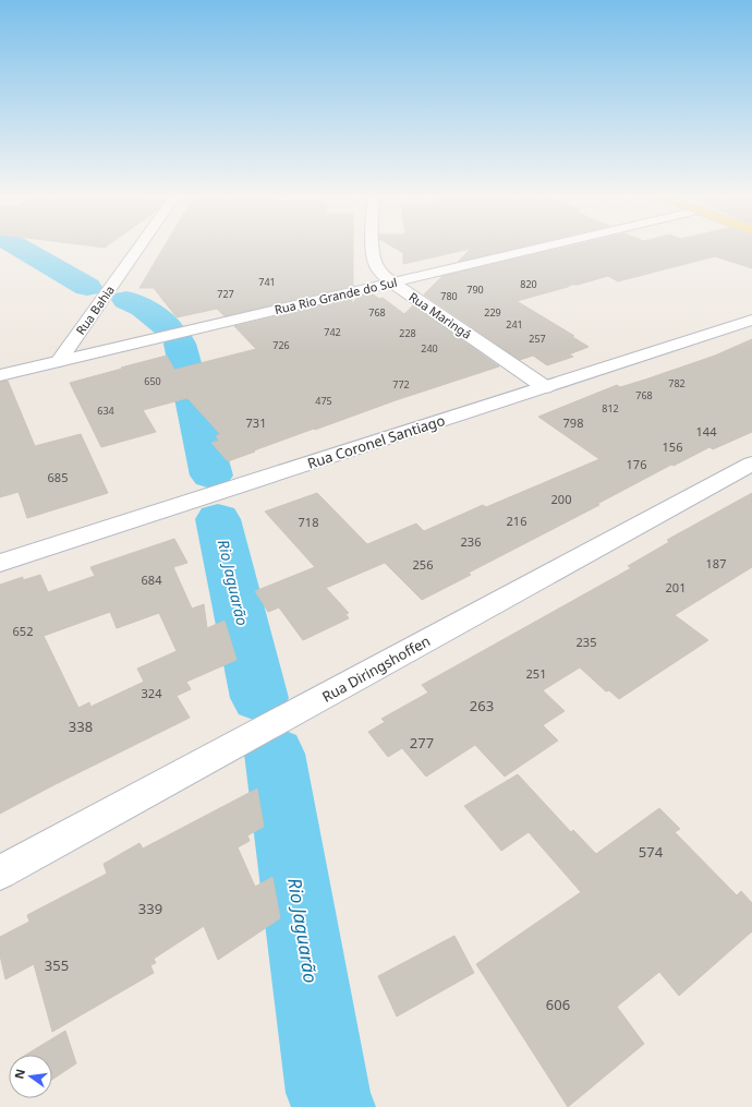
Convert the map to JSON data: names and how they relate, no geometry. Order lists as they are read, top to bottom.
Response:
{
  "streets": {
    "main road": [
      "Rua Rio Grande do Sul",
      "Rua Bahia",
      "Rua Maringá",
      "Rua Coronel Santiago",
      "Rua Diringshoffen"
    ]
  },
  "crossings": [
    ["Rua Rio Grande do Sul", "Rua Bahia"],
    ["Rua Rio Grande do Sul", "Rua Maringá"],
    ["Rua Maringá", "Rua Coronel Santiago"]
  ],
  "water": ["Rio Jaguarão"],
  "house_numbers": [
    "741",
    "820",
    "790",
    "727",
    "780",
    "768",
    "229",
    "241",
    "742",
    "228",
    "257",
    "726",
    "240",
    "650",
    "782",
    "772",
    "768",
    "475",
    "812",
    "634",
    "731",
    "798",
    "144",
    "156",
    "176",
    "685",
    "200",
    "216",
    "718",
    "236",
    "187",
    "256",
    "684",
    "201",
    "652",
    "235",
    "251",
    "324",
    "263",
    "338",
    "277",
    "574",
    "339",
    "355",
    "606"
  ],
  "north": "left"
}
